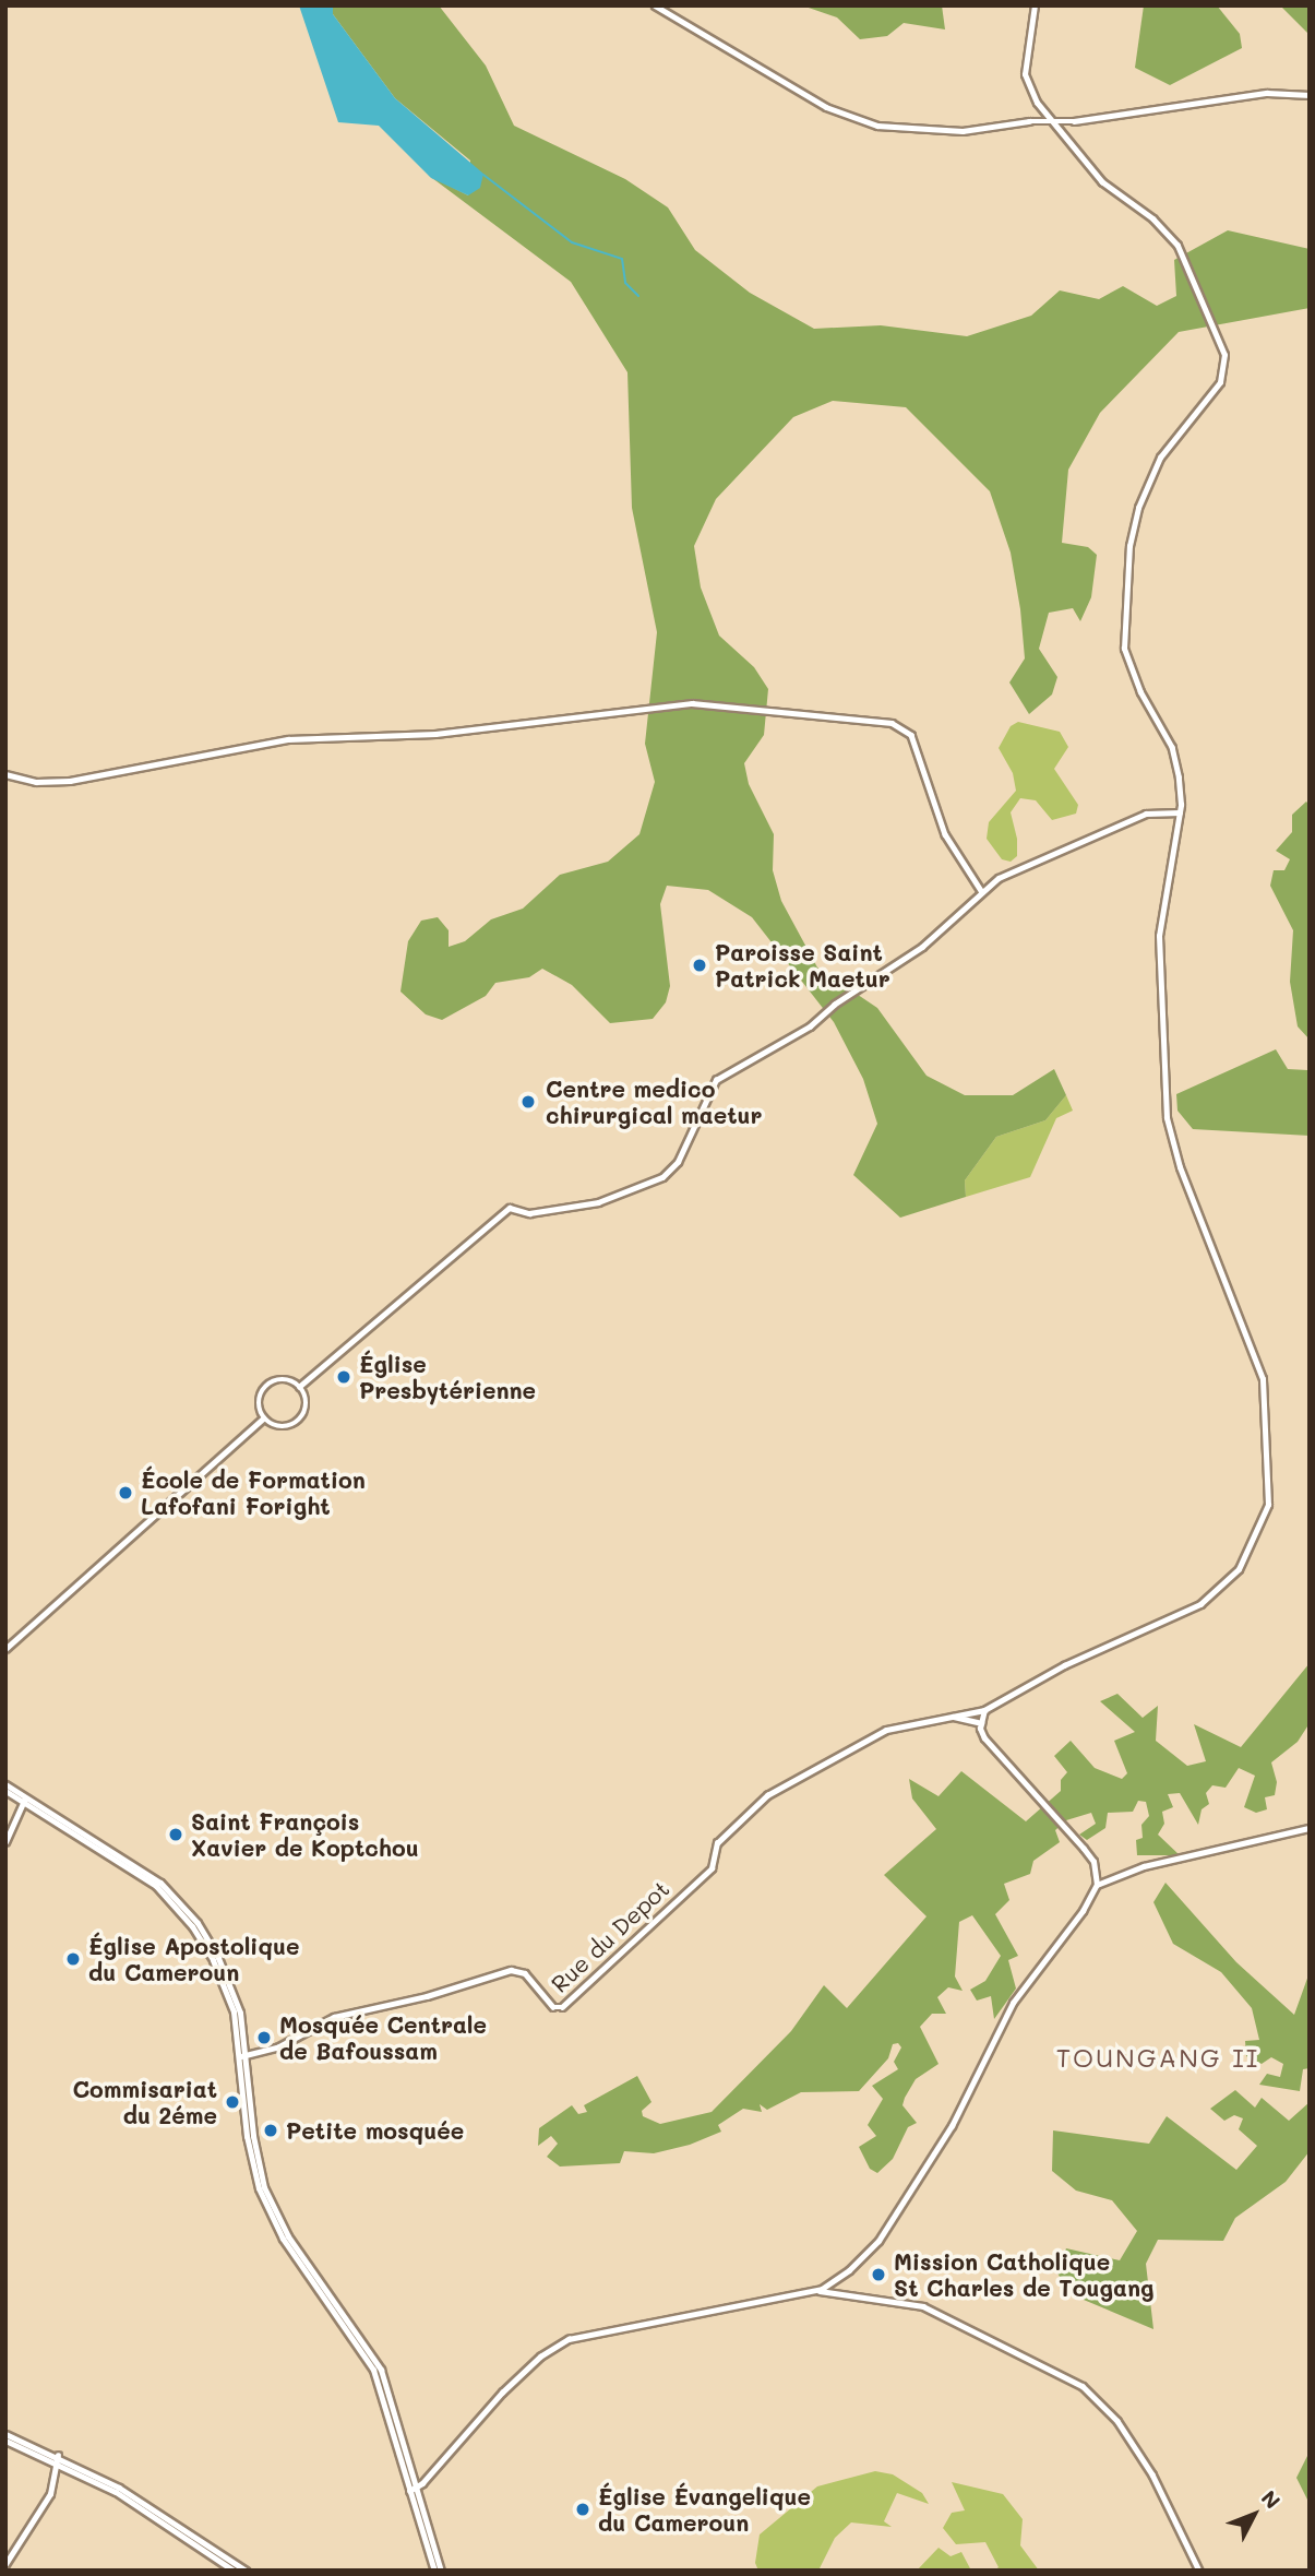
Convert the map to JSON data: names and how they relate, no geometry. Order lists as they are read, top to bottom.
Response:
{
  "streets": {
    "street": ["Rue du Depot"]
  },
  "districts": ["TOUNGANG II"],
  "places": [
    "Paroisse Saint Patrick Maetur",
    "Centre medico chirurgical maetur",
    "Église Presbytérienne",
    "École de Formation Lafofani Foright",
    "Saint François Xavier de Koptchou",
    "Église Apostolique du Cameroun",
    "Mosquée Centrale de Bafoussam",
    "Commisariat du 2éme",
    "Petite mosquée",
    "Mission Catholique St Charles de Tougang",
    "Église Évangelique du Cameroun"
  ],
  "north": "top right"
}
